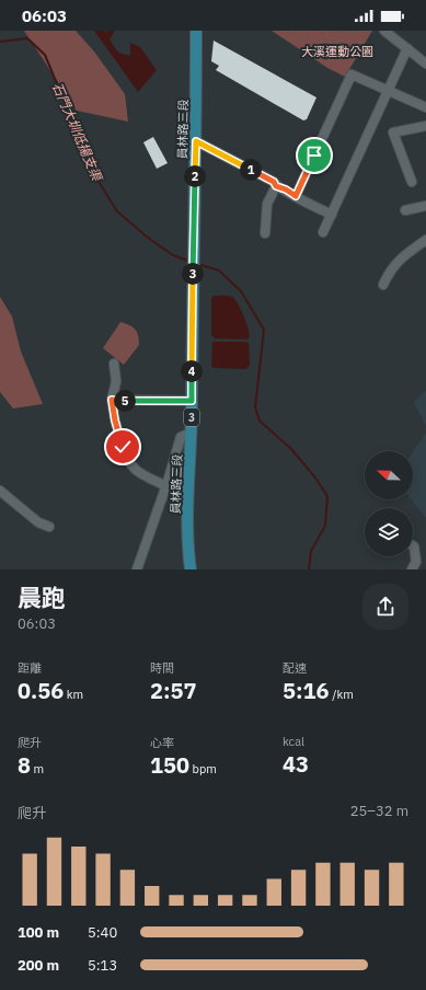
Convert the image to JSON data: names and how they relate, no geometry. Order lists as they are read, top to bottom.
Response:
{
  "streets": {
    "main road": ["員林路三段", "3"]
  },
  "water": ["石門大圳低揚支渠"],
  "parks": ["大溪運動公園"],
  "north": "left",
  "page": {
    "status": "06:03",
    "pins": [
      "1",
      "2",
      "3",
      "4",
      "5"
    ],
    "heading": ["晨跑", "06:03"],
    "stats": [
      ["距離", "0.56 km"],
      ["時間", "2:57"],
      ["配速", "5:16 /km"],
      ["爬升", "8 m"],
      ["心率", "150 bpm"],
      ["kcal", "43"]
    ],
    "chart": ["爬升", "25–32 m"],
    "list": [
      {
        "name": "100 m",
        "note": "5:40"
      },
      {
        "name": "200 m",
        "note": "5:13"
      }
    ]
  }
}
